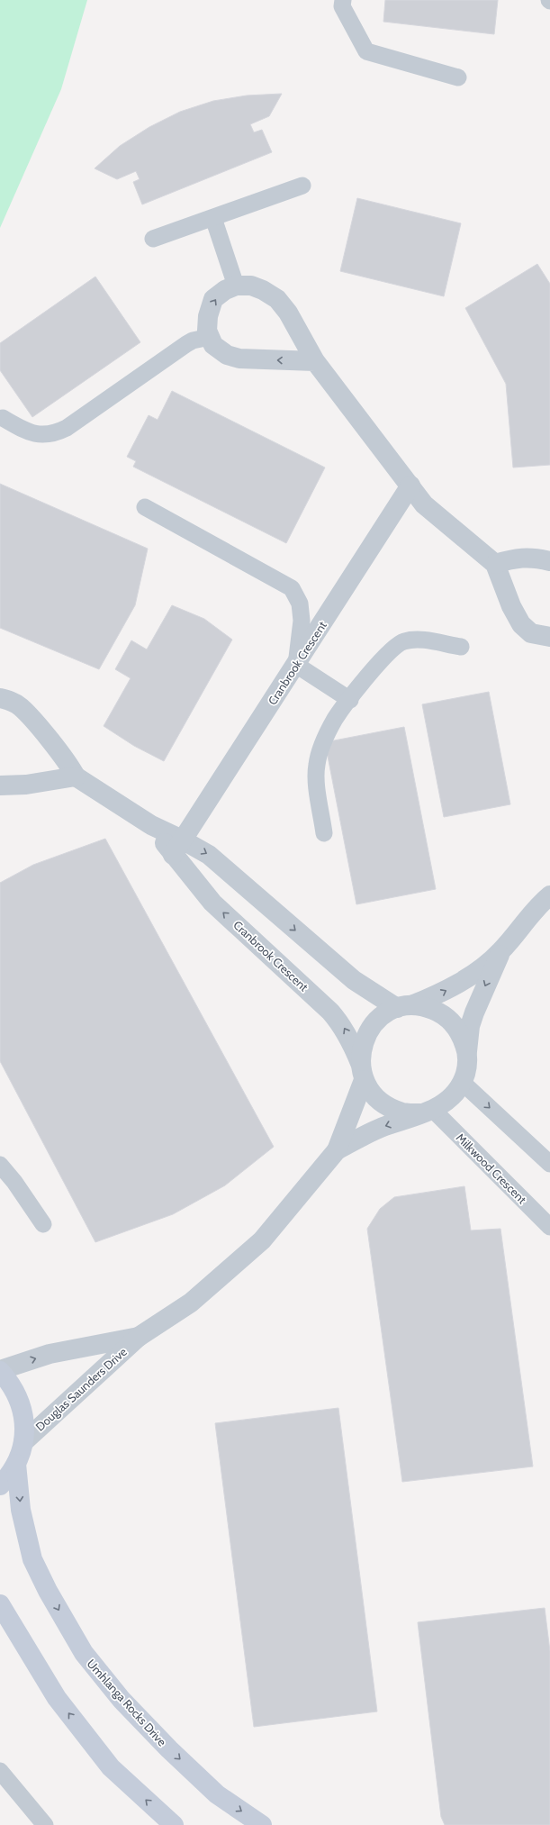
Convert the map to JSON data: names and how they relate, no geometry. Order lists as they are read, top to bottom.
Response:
{
  "streets": {
    "main road": ["Umhlanga Rocks Drive"],
    "street": ["Cranbrook Crescent", "Douglas Saunders Drive"],
    "lane": ["Milkwood Crescent"]
  },
  "crossings": [
    ["Cranbrook Crescent", "Milkwood Crescent"],
    ["Cranbrook Crescent", "Douglas Saunders Drive"],
    ["Milkwood Crescent", "Douglas Saunders Drive"]
  ]
}
